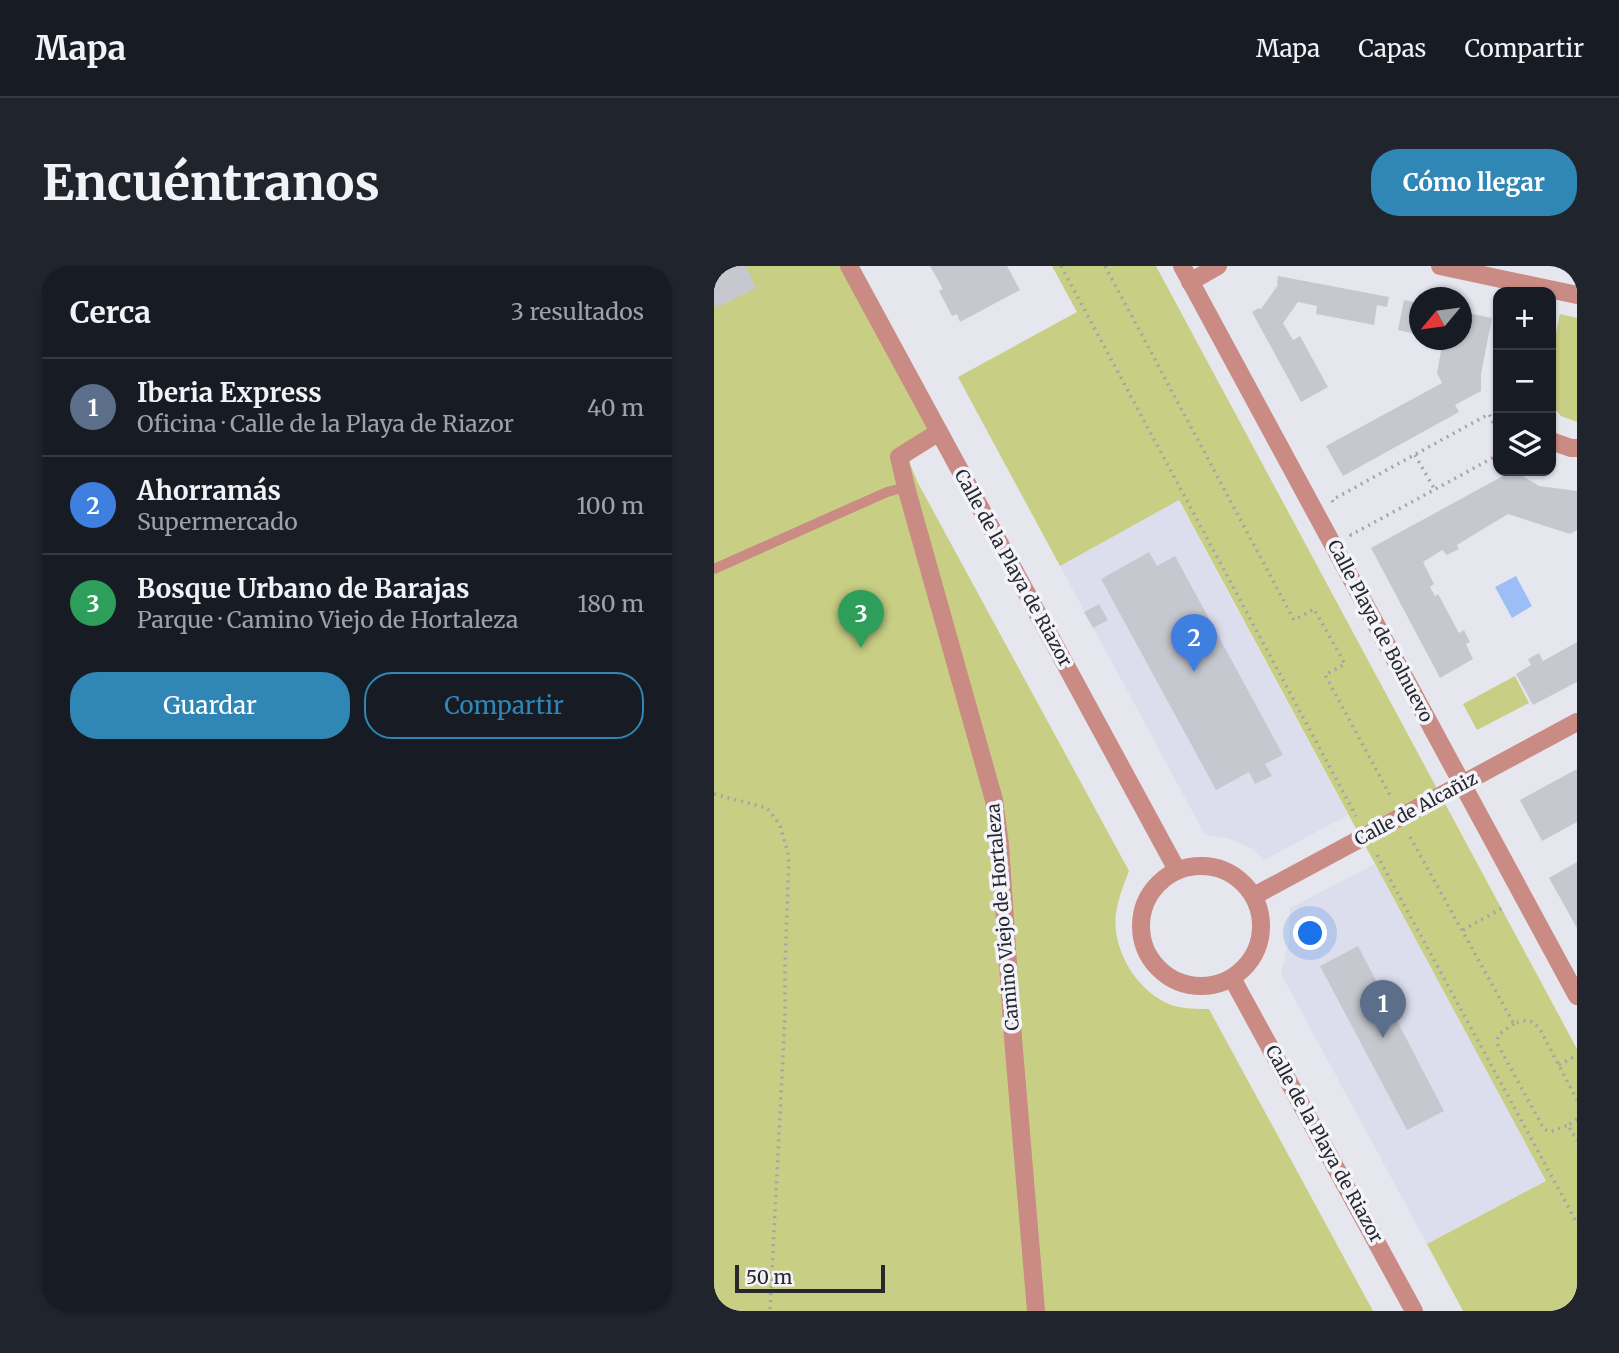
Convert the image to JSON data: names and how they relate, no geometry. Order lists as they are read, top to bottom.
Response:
{
  "streets": {
    "street": [
      "Calle de la Playa de Riazor",
      "Calle Playa de Bolnuevo",
      "Calle de Alcañiz",
      "Camino Viejo de Hortaleza"
    ]
  },
  "crossings": [
    ["Calle de la Playa de Riazor", "Calle de Alcañiz"],
    ["Calle de la Playa de Riazor", "Camino Viejo de Hortaleza"],
    ["Calle Playa de Bolnuevo", "Calle de Alcañiz"]
  ],
  "scale_bar": "50 m",
  "north": "bottom left",
  "page": {
    "header": "Mapa",
    "nav": ["Mapa", "Capas", "Compartir"],
    "buttons": [
      "Cómo llegar",
      ["Guardar", "Compartir"]
    ],
    "title": "Encuéntranos",
    "heading": ["Cerca", "3 resultados"],
    "map_buttons": ["+", "−"],
    "list": [
      {
        "mark": "1",
        "name": "Iberia Express",
        "note": "Oficina · Calle de la Playa de Riazor",
        "value": "40 m"
      },
      {
        "mark": "2",
        "name": "Ahorramás",
        "note": "Supermercado",
        "value": "100 m"
      },
      {
        "mark": "3",
        "name": "Bosque Urbano de Barajas",
        "note": "Parque · Camino Viejo de Hortaleza",
        "value": "180 m"
      }
    ],
    "pins": ["3", "2", "1"],
    "scale": "50 m"
  }
}
